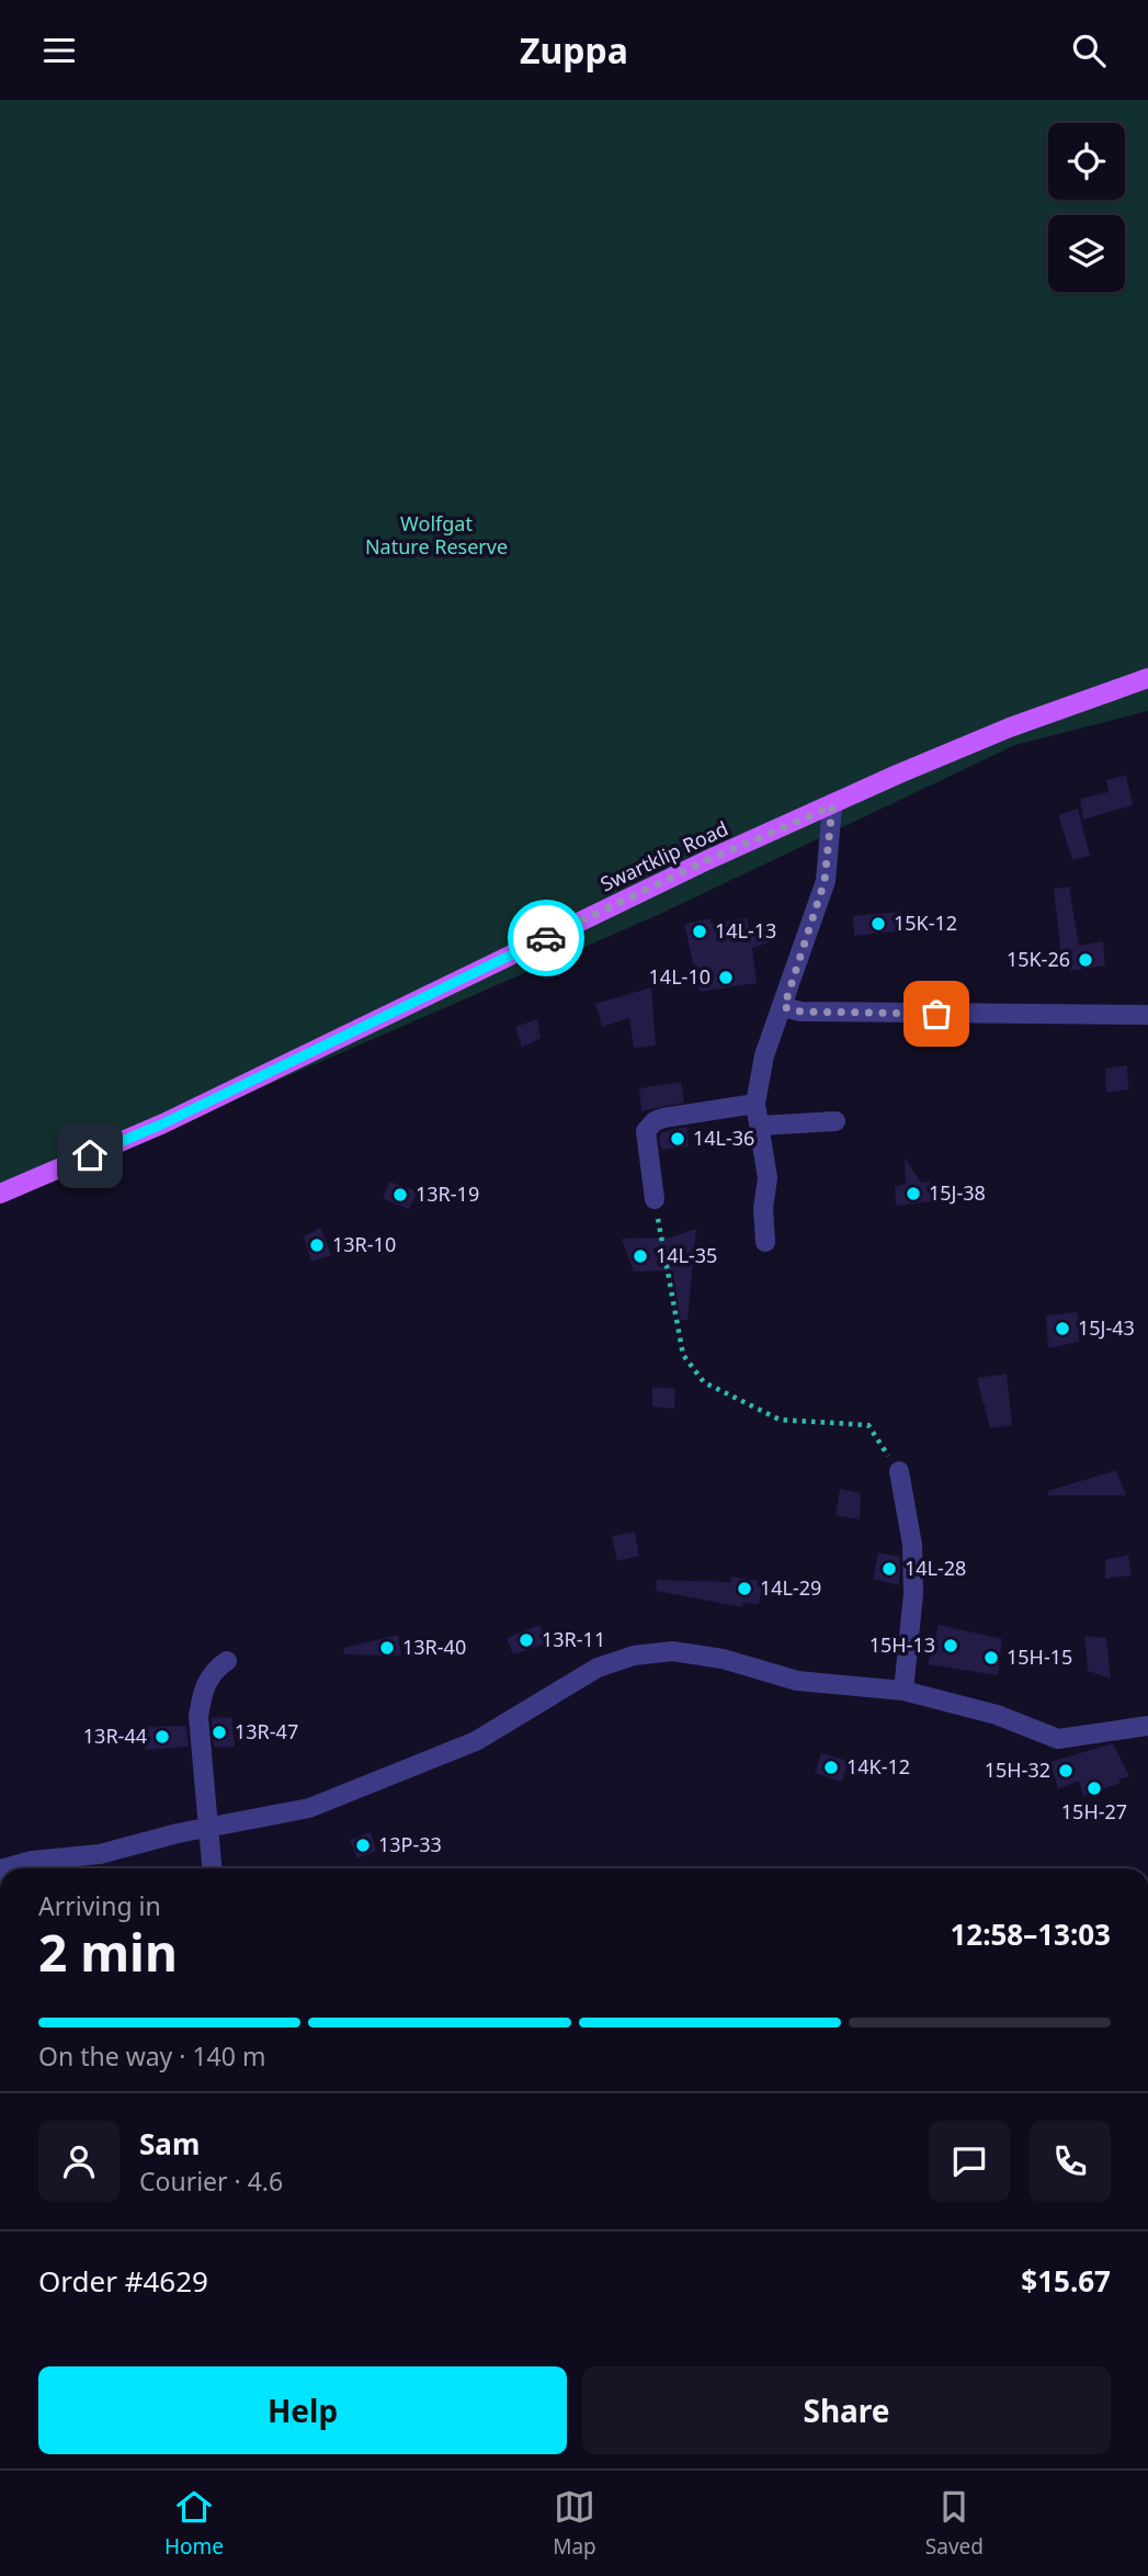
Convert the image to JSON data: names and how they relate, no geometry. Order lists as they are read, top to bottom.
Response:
{
  "streets": {
    "main road": ["Swartklip Road"]
  },
  "parks": ["Wolfgat Nature Reserve"],
  "places": [
    "15K-12",
    "14L-13",
    "15K-26",
    "14L-10",
    "14L-36",
    "15J-38",
    "13R-19",
    "13R-10",
    "14L-35",
    "15J-43",
    "14L-28",
    "14L-29",
    "13R-11",
    "15H-13",
    "13R-40",
    "15H-15",
    "13R-47",
    "13R-44",
    "14K-12",
    "15H-32",
    "15H-27",
    "13P-33"
  ],
  "page": {
    "header": "Zuppa",
    "heading": ["2 min", "Arriving in", "12:58–13:03"],
    "panel": [
      "Sam",
      "Courier · 4.6",
      "Order #4629",
      "$15.67"
    ],
    "bar": "On the way · 140 m",
    "buttons": ["Help", "Share"],
    "tabs": ["Home", "Map", "Saved"]
  }
}
